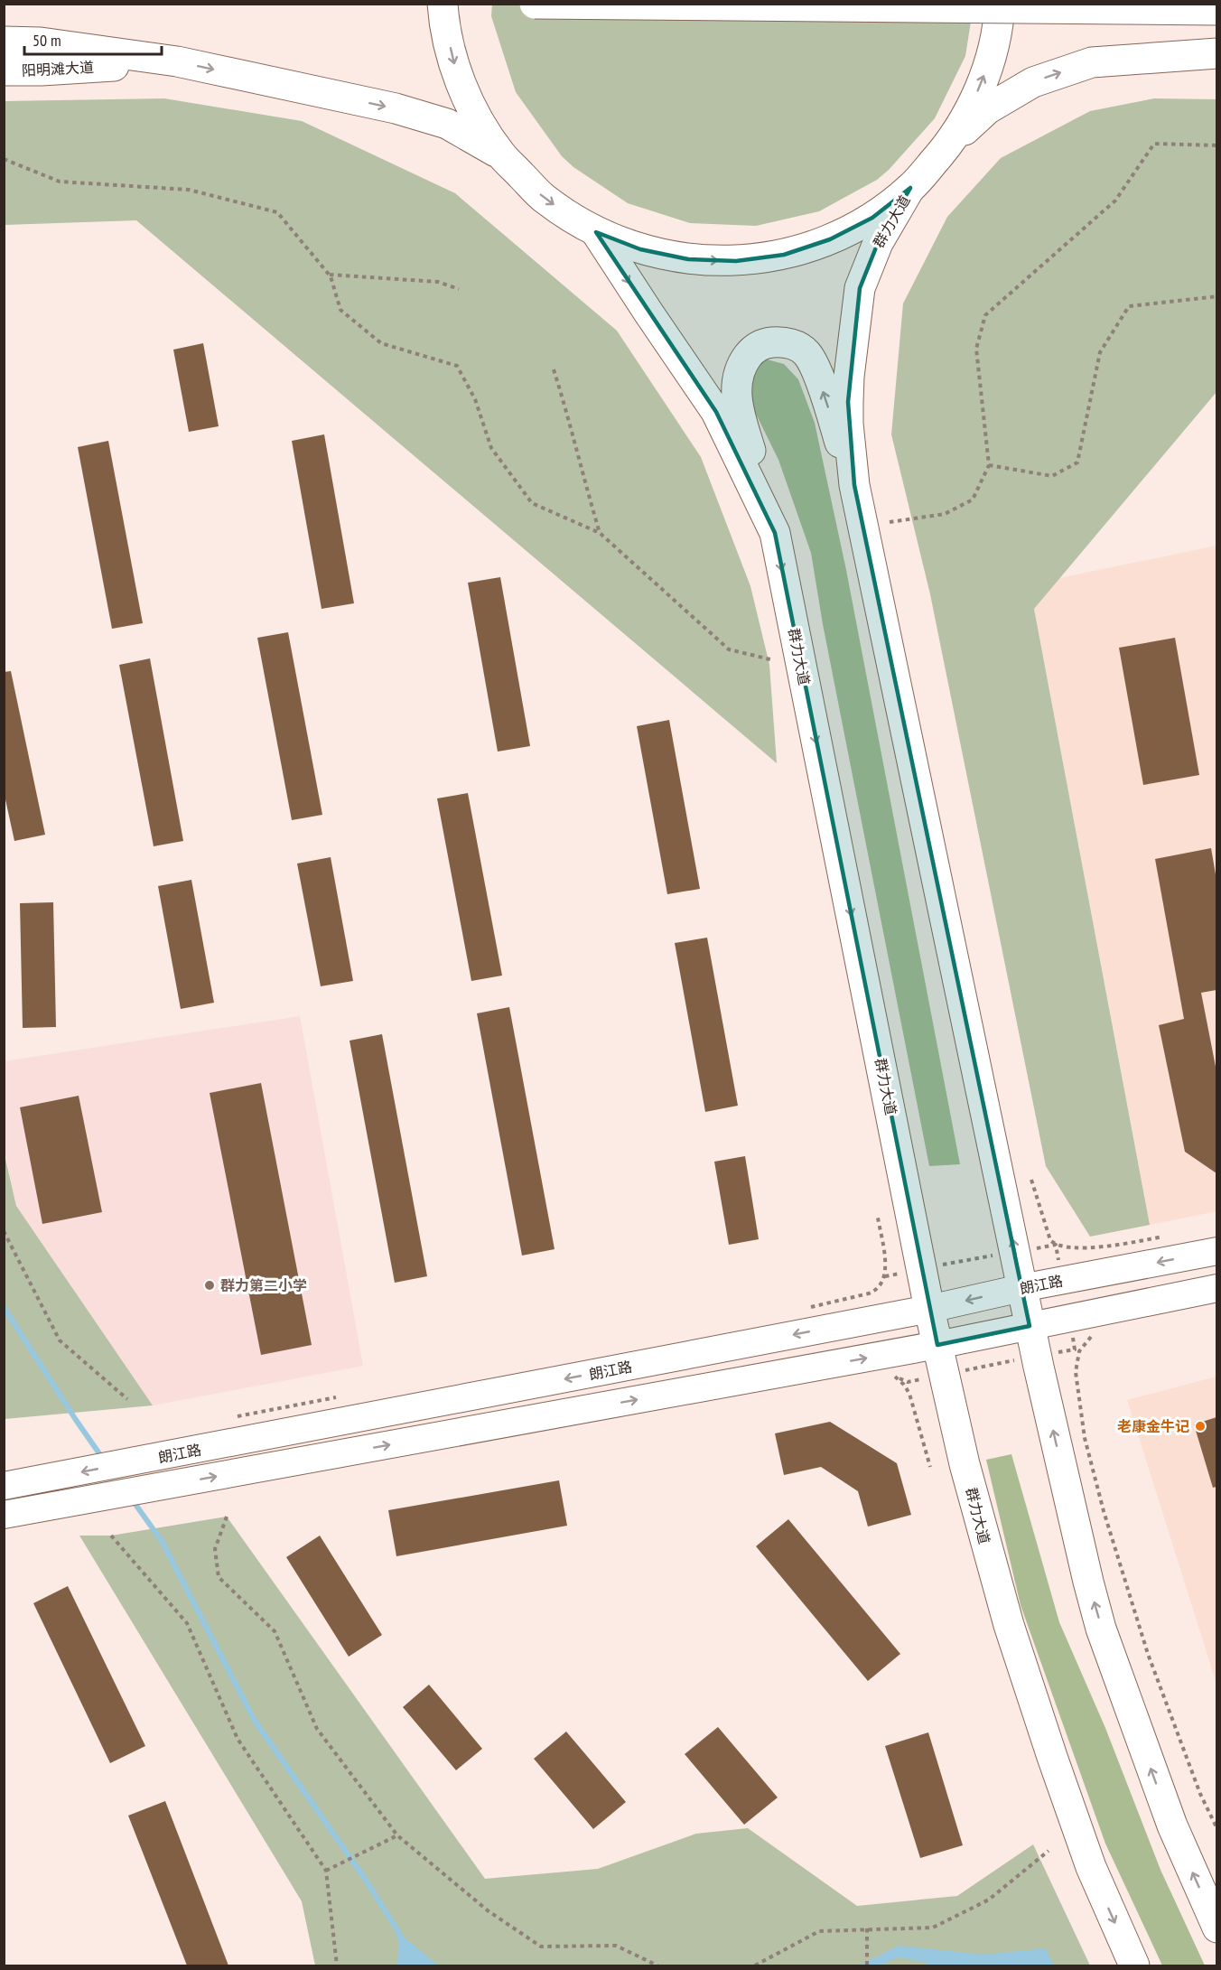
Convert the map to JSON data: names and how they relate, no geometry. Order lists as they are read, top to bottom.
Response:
{
  "streets": {
    "main road": ["阳明滩大道", "群力大道", "朗江路"]
  },
  "crossings": [
    ["群力大道", "朗江路"]
  ],
  "places": ["群力第二小学", "老康金牛记"],
  "scale_bar": "50 m"
}
